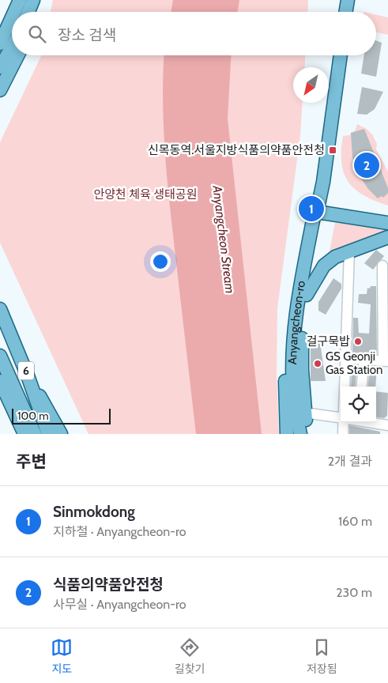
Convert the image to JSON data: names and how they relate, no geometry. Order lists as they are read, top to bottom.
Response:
{
  "streets": {
    "main road": ["Anyangcheon-ro", "6"]
  },
  "water": ["Anyangcheon Stream"],
  "parks": ["안양천 체육 생태공원"],
  "places": {
    "transit": ["신목동역.서울지방식품의약품안전청"],
    "other": ["걸구묵밥", "GS Geonji Gas Station"]
  },
  "scale_bar": "100 m",
  "north": "bottom left",
  "page": {
    "search": "장소 검색",
    "pins": ["2", "1"],
    "scale": "100 m",
    "heading": ["주변", "2개 결과"],
    "list": [
      {
        "mark": "1",
        "name": "Sinmokdong",
        "note": "지하철 · Anyangcheon-ro",
        "value": "160 m"
      },
      {
        "mark": "2",
        "name": "식품의약품안전청",
        "note": "사무실 · Anyangcheon-ro",
        "value": "230 m"
      }
    ],
    "nav": ["지도", "길찾기", "저장됨"]
  }
}
